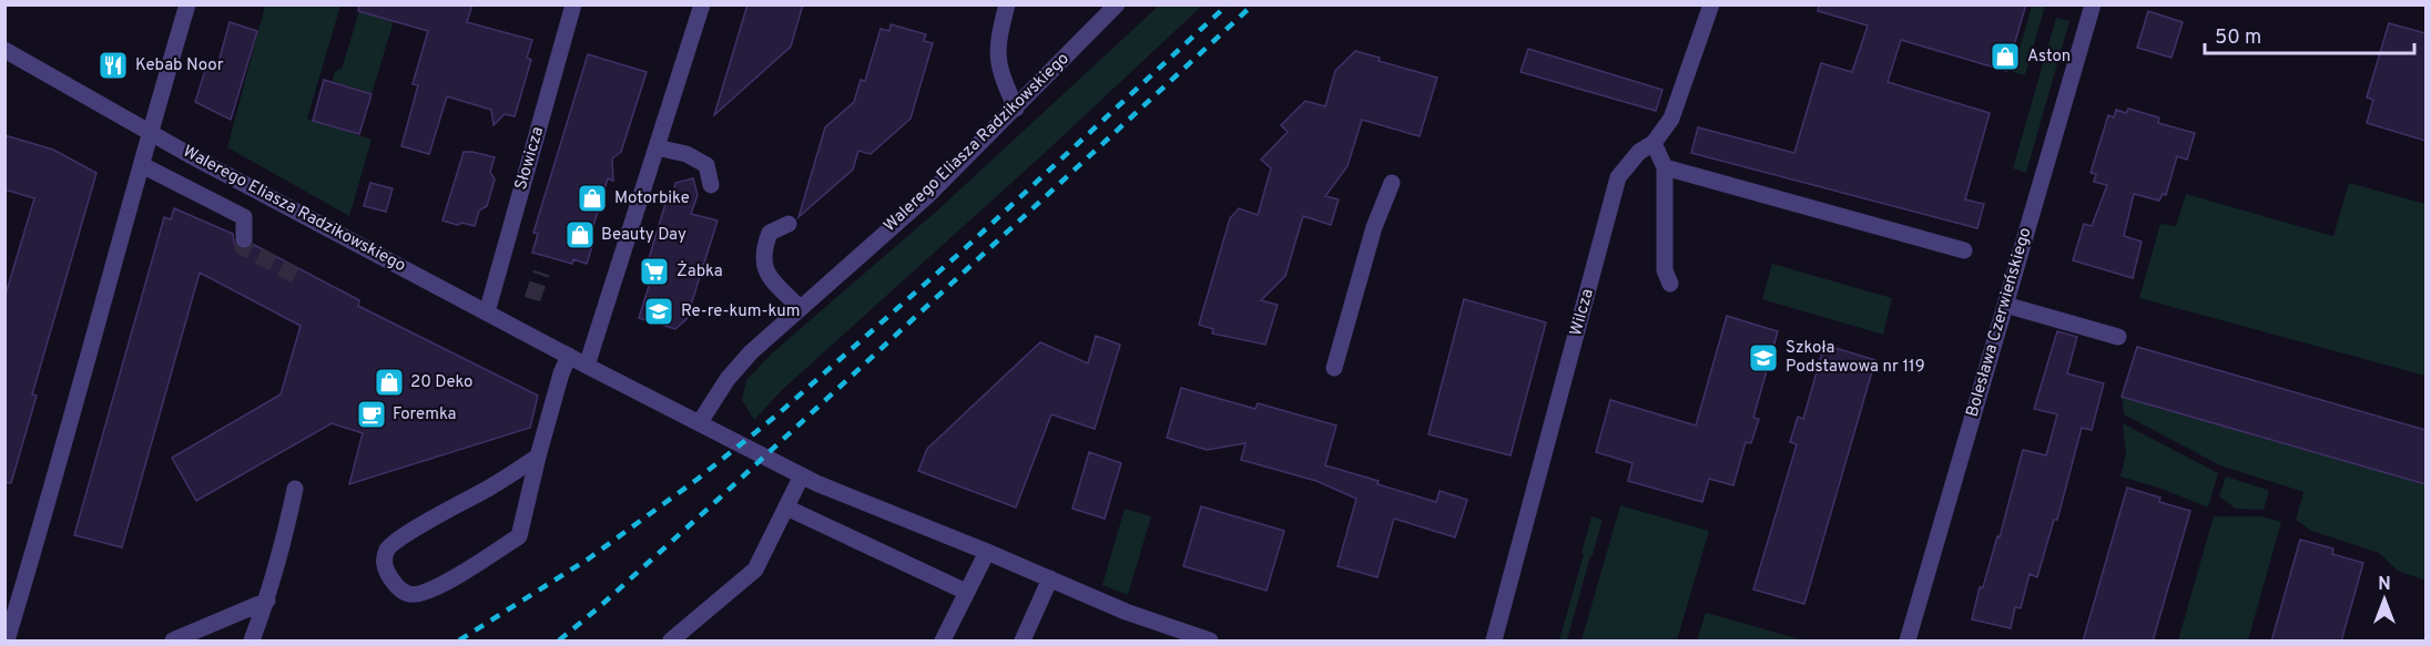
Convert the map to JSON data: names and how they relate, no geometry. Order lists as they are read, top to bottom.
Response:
{
  "streets": {
    "street": [
      "Walerego Eliasza Radzikowskiego",
      "Słowicza",
      "Wilcza",
      "Bolesława Czerwieńskiego"
    ]
  },
  "crossings": [
    ["Walerego Eliasza Radzikowskiego", "Słowicza"]
  ],
  "places": {
    "shop": [
      "Aston",
      "Motorbike",
      "Beauty Day",
      "20 Deko"
    ],
    "restaurant": ["Kebab Noor"],
    "supermarket": ["Żabka"],
    "school or university": ["Re-re-kum-kum", "Szkoła Podstawowa nr 119"],
    "cafe": ["Foremka"]
  },
  "scale_bar": "50 m",
  "north": "top"
}
